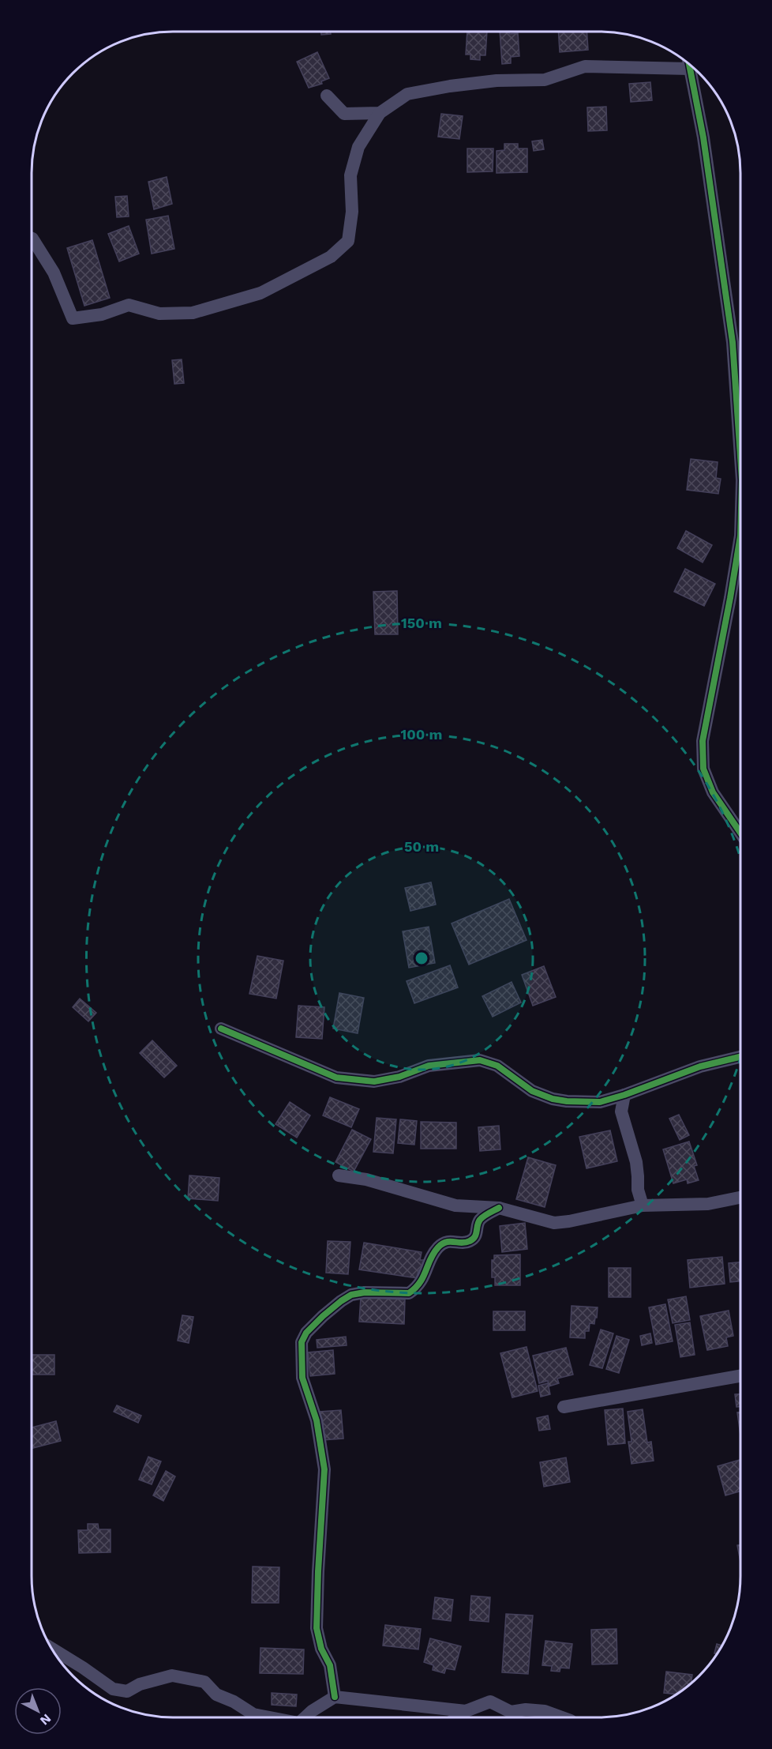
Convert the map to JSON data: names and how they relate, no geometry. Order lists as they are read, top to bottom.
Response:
{
  "north": "bottom right",
  "rings": ["150 m", "100 m", "50 m"]
}
